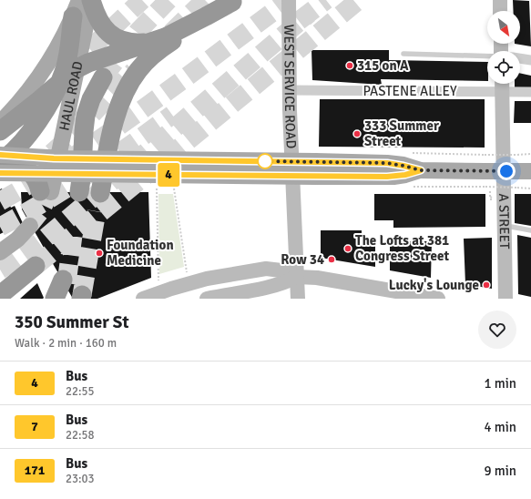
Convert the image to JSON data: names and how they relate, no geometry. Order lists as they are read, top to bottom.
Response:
{
  "streets": {
    "main road": ["WEST SERVICE ROAD", "HAUL ROAD", "A STREET"],
    "street": ["PASTENE ALLEY"]
  },
  "crossings": [
    ["WEST SERVICE ROAD", "PASTENE ALLEY"],
    ["PASTENE ALLEY", "A STREET"]
  ],
  "places": [
    "315 on A",
    "333 Summer Street",
    "The Lofts at 381 Congress Street",
    "Foundation Medicine",
    "Row 34",
    "Lucky's Lounge"
  ],
  "lines": ["bus line 4"],
  "north": "bottom right",
  "page": {
    "on_map": "4",
    "heading": ["350 Summer St", "Walk · 2 min · 160 m"],
    "list": [
      {
        "mark": "4",
        "name": "Bus",
        "note": "22:55",
        "value": "1 min"
      },
      {
        "mark": "7",
        "name": "Bus",
        "note": "22:58",
        "value": "4 min"
      },
      {
        "mark": "171",
        "name": "Bus",
        "note": "23:03",
        "value": "9 min"
      }
    ]
  }
}
